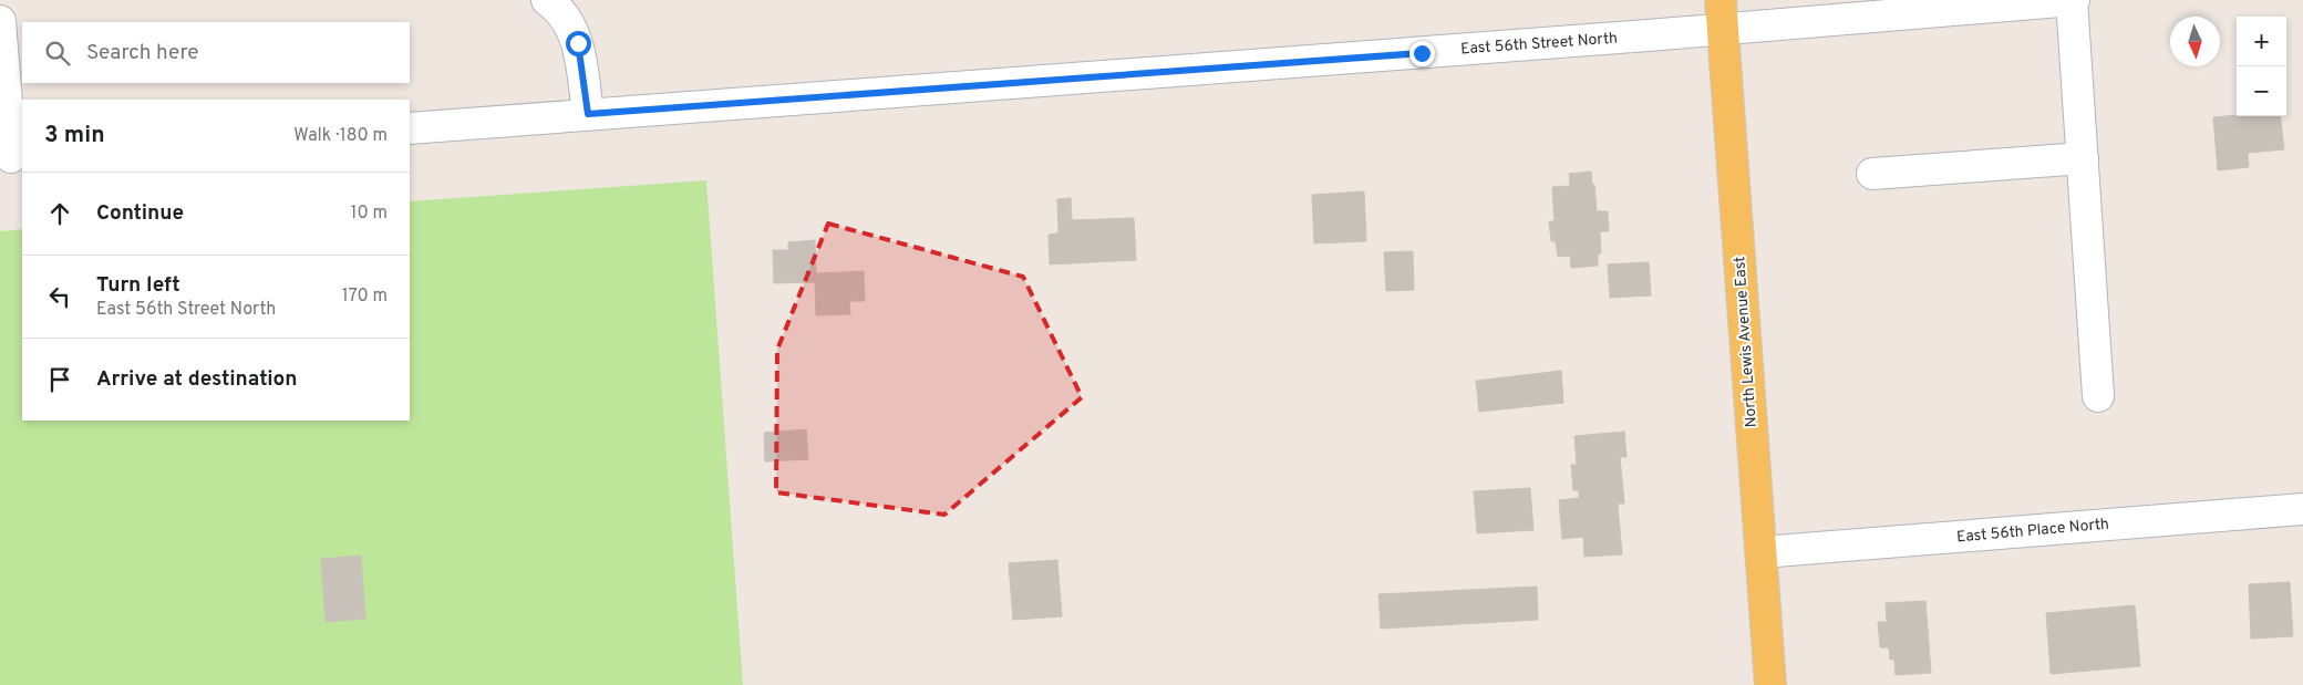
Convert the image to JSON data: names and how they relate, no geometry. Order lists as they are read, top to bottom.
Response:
{
  "streets": {
    "main road": ["North Lewis Avenue East"],
    "street": ["East 56th Street North", "East 56th Place North"]
  },
  "crossings": [
    ["East 56th Street North", "North Lewis Avenue East"],
    ["North Lewis Avenue East", "East 56th Place North"]
  ],
  "north": "bottom",
  "page": {
    "map_buttons": ["+", "−"],
    "search": "Search here",
    "heading": ["3 min", "Walk · 180 m"],
    "list": [
      ["Continue", "10 m"],
      ["Turn left", "East 56th Street North", "170 m"],
      "Arrive at destination"
    ]
  }
}
